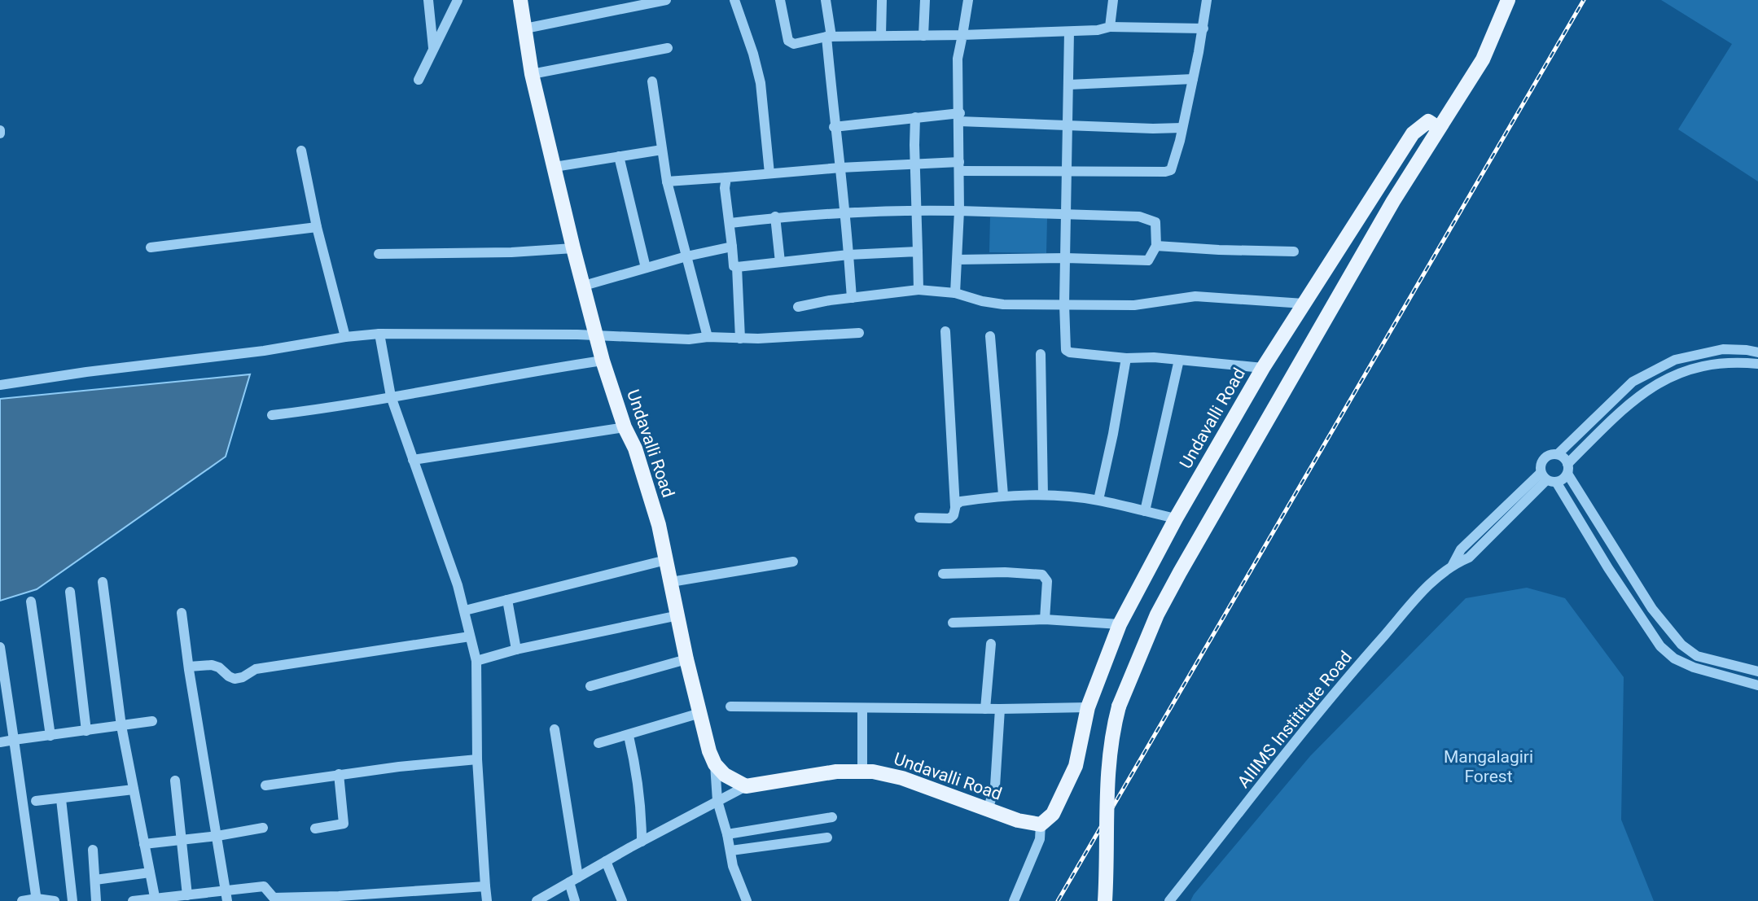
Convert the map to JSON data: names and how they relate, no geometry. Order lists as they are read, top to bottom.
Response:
{
  "streets": {
    "main road": ["Undavalli Road"],
    "street": ["AIIIMS Instititute Road"]
  },
  "parks": ["Mangalagiri Forest"]
}
